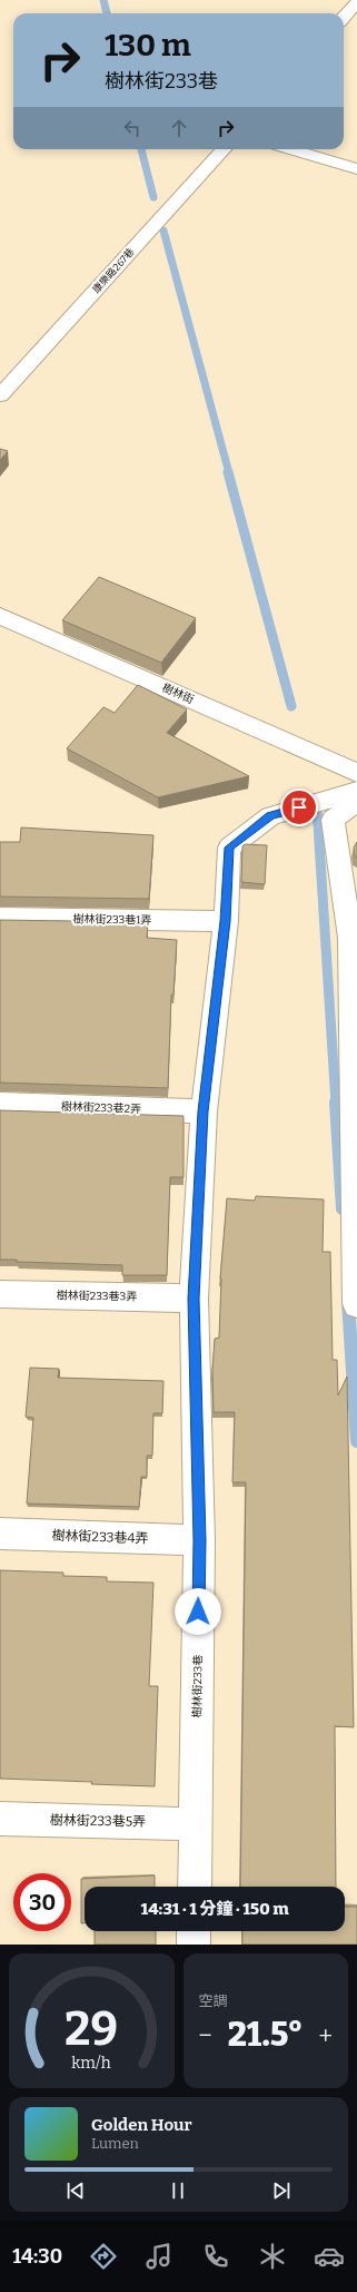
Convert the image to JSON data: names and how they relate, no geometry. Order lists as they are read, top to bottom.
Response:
{
  "streets": {
    "street": [
      "康樂路267巷",
      "樹林街",
      "樹林街233巷1弄",
      "樹林街233巷2弄",
      "樹林街233巷3弄",
      "樹林街233巷4弄",
      "樹林街233巷",
      "樹林街233巷5弄"
    ]
  },
  "crossings": [
    ["樹林街233巷1弄", "樹林街233巷"],
    ["樹林街233巷2弄", "樹林街233巷"],
    ["樹林街233巷3弄", "樹林街233巷"],
    ["樹林街233巷4弄", "樹林街233巷"],
    ["樹林街233巷", "樹林街233巷5弄"]
  ],
  "page": {
    "turn": ["130 m", "樹林街233巷"],
    "limit": "30",
    "trip": "14:31 · 1 分鐘 · 150 m",
    "tile": "空調",
    "heat": ["−", "21.5°", "+"],
    "song": ["Golden Hour", "Lumen"],
    "tabs": "14:30",
    "gauge": ["29", "km/h"]
  }
}
